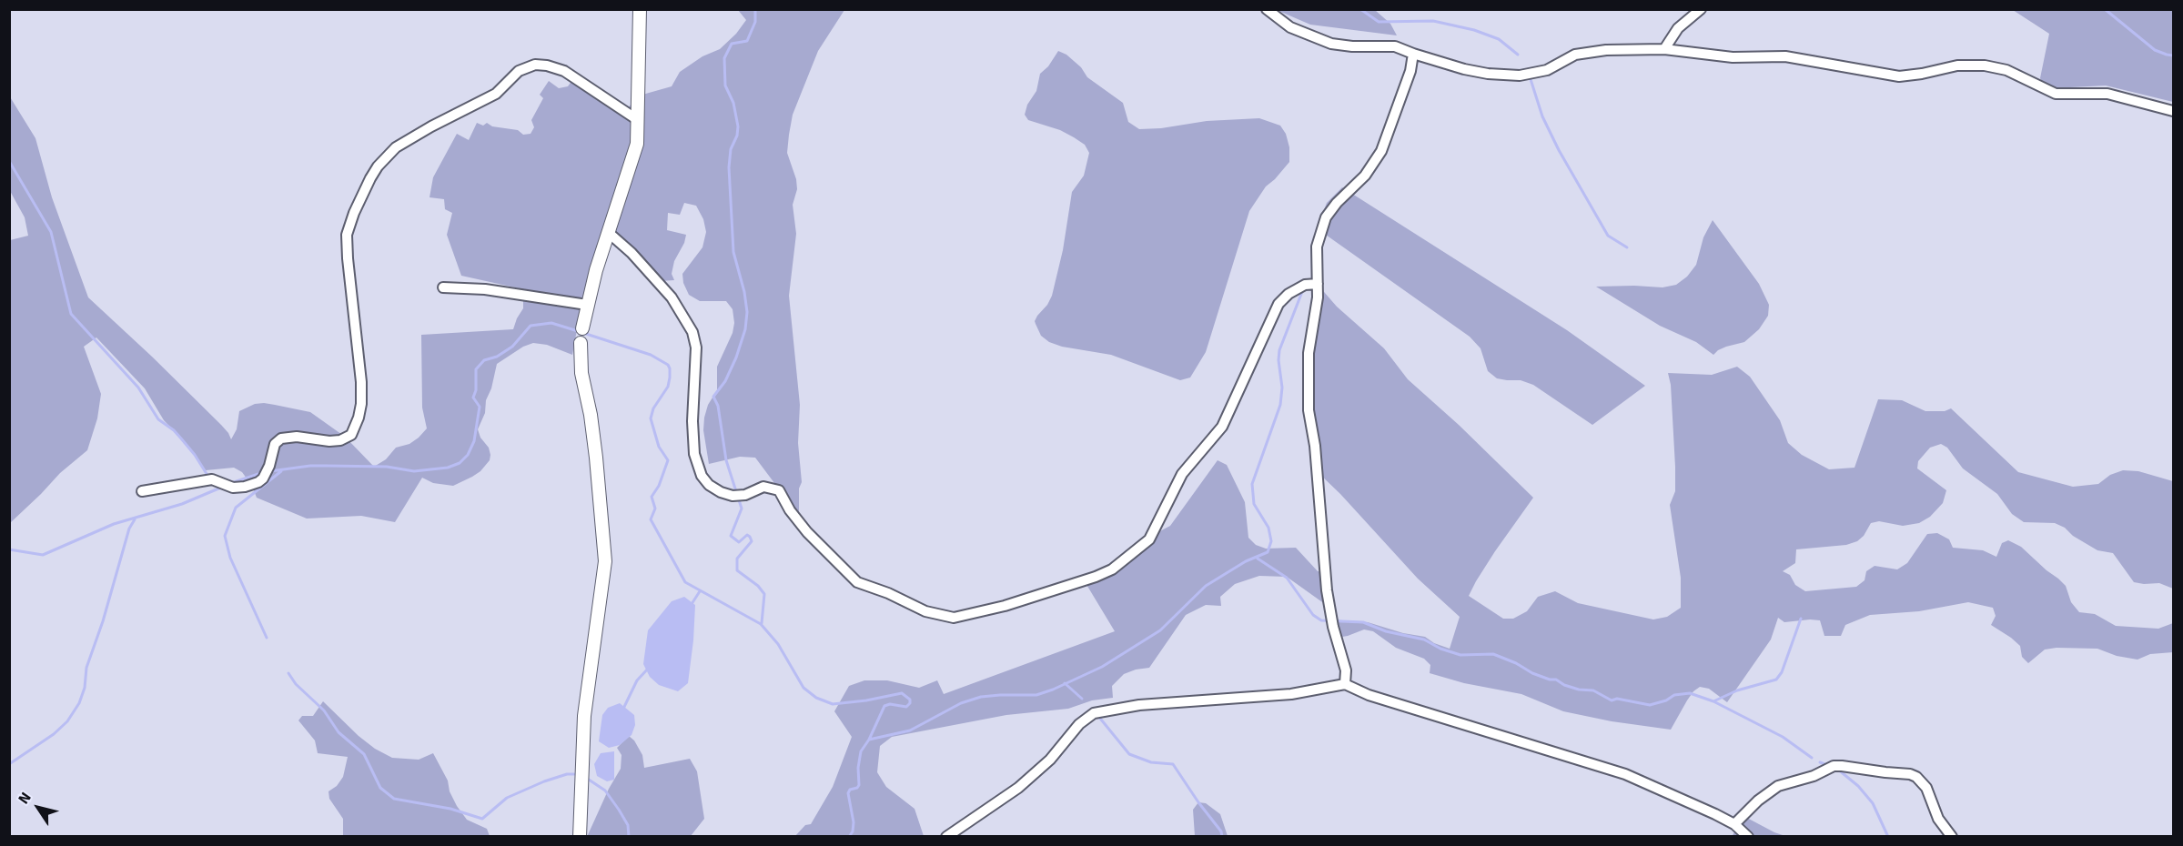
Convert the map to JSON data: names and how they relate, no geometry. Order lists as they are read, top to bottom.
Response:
{
  "north": "top left"
}
